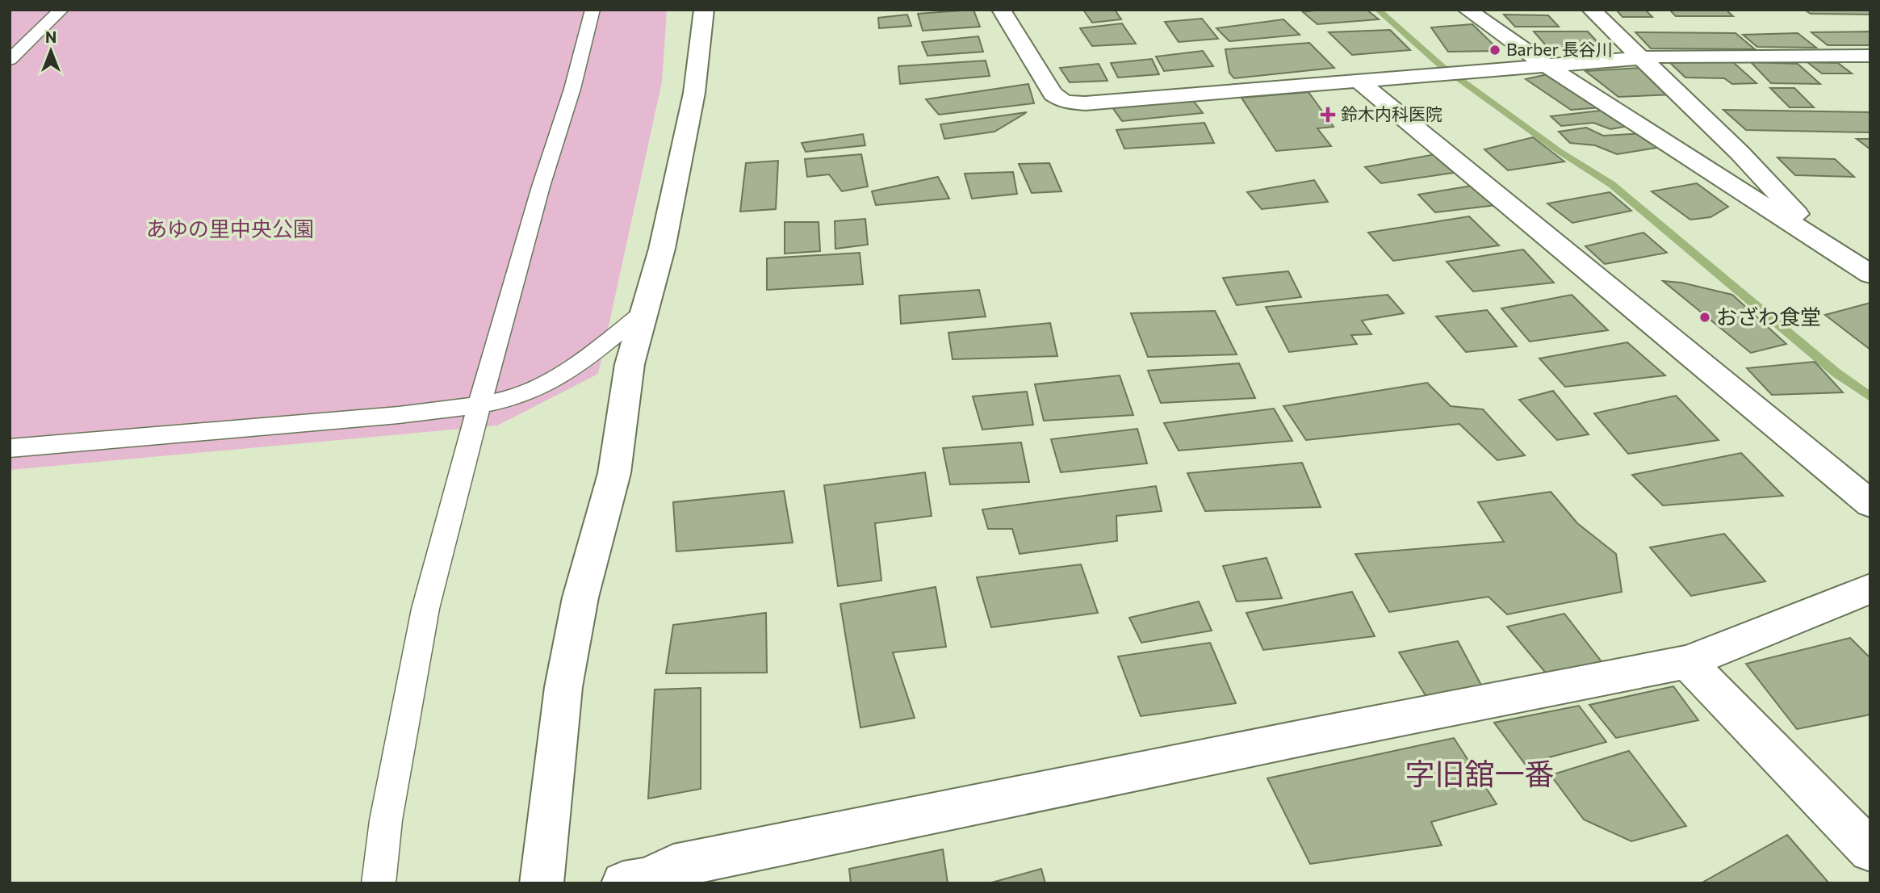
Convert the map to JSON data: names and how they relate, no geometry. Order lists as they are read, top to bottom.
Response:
{
  "districts": ["字旧舘一番"],
  "parks": ["あゆの里中央公園"],
  "places": {
    "other": ["Barber 長谷川", "おざわ食堂"],
    "health": ["鈴木内科医院"]
  },
  "north": "top"
}
